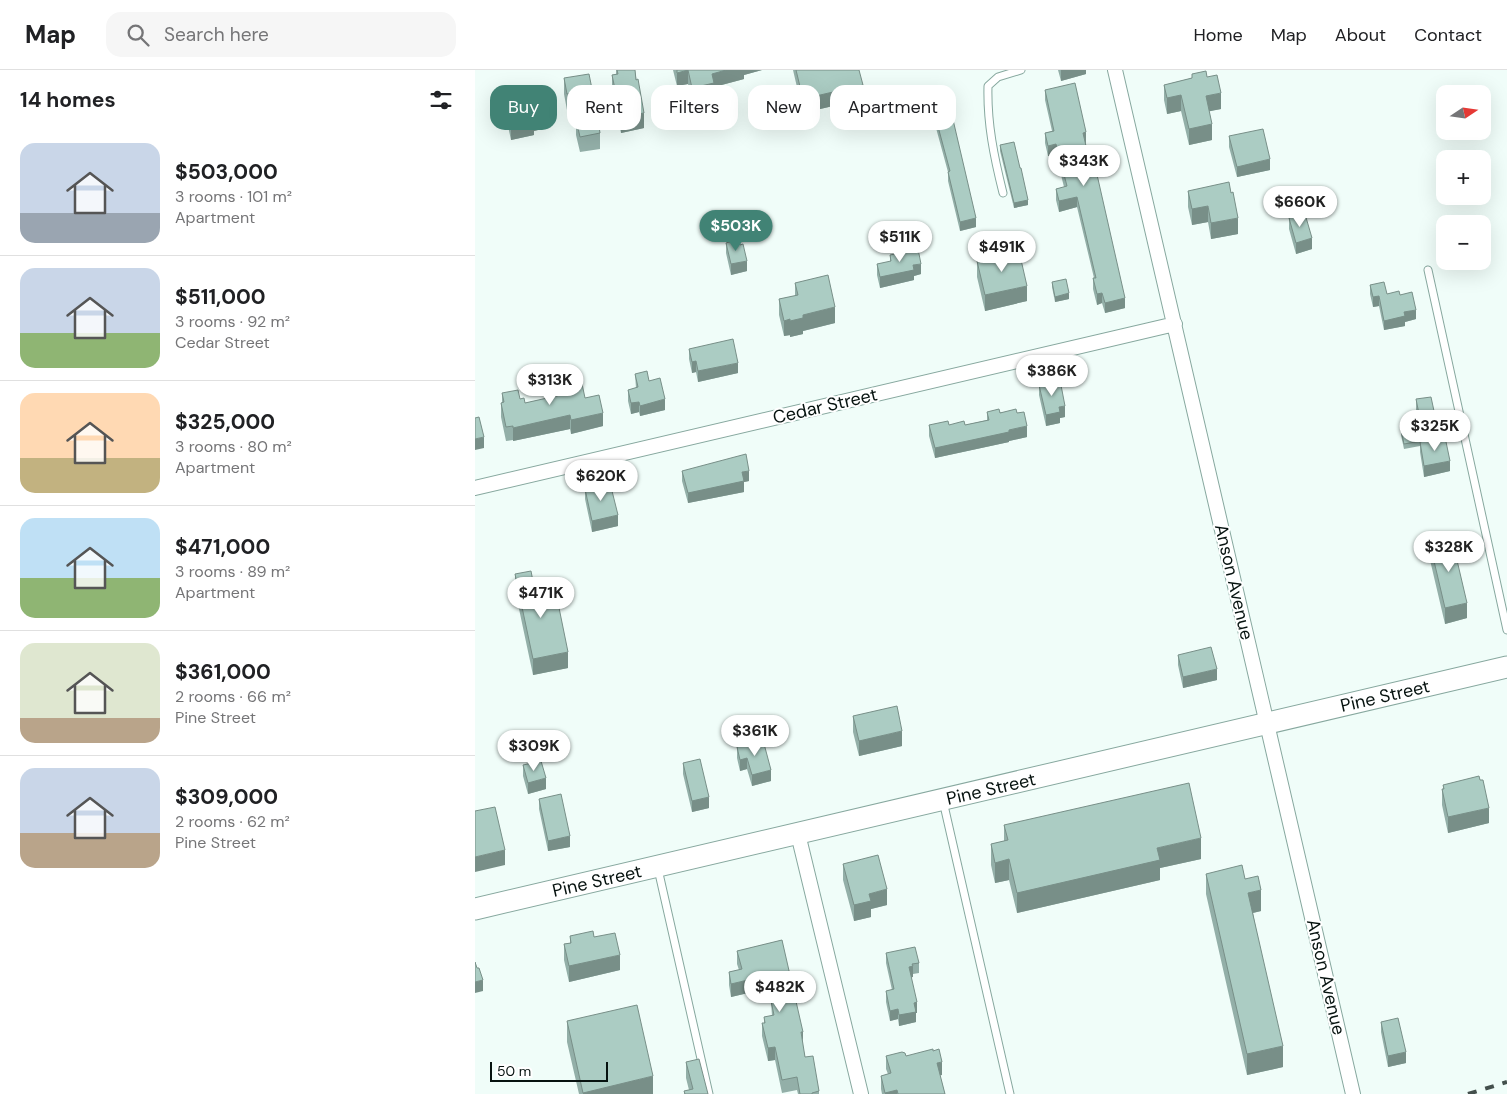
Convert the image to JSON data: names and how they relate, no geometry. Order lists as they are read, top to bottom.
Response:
{
  "streets": {
    "main road": ["Pine Street"],
    "street": ["Cedar Street", "Anson Avenue"]
  },
  "crossings": [
    ["Cedar Street", "Anson Avenue"],
    ["Anson Avenue", "Pine Street"]
  ],
  "scale_bar": "50 m",
  "north": "right",
  "page": {
    "header": "Map",
    "search": "Search here",
    "nav": [
      "Home",
      "Map",
      "About",
      "Contact"
    ],
    "heading": "14 homes",
    "map_buttons": ["+", "−"],
    "chip": [
      "Buy",
      "Rent",
      "Filters",
      "New",
      "Apartment"
    ],
    "list": [
      {
        "name": "$503,000",
        "note": "3 rooms · 101 m² · Apartment"
      },
      {
        "name": "$511,000",
        "note": "3 rooms · 92 m² · Cedar Street"
      },
      {
        "name": "$325,000",
        "note": "3 rooms · 80 m² · Apartment"
      },
      {
        "name": "$471,000",
        "note": "3 rooms · 89 m² · Apartment"
      },
      {
        "name": "$361,000",
        "note": "2 rooms · 66 m² · Pine Street"
      },
      {
        "name": "$309,000",
        "note": "2 rooms · 62 m² · Pine Street"
      }
    ],
    "price": [
      "$343K",
      "$660K",
      "$503K",
      "$511K",
      "$491K",
      "$386K",
      "$313K",
      "$325K",
      "$620K",
      "$328K",
      "$471K",
      "$361K",
      "$309K",
      "$482K"
    ],
    "scale": "50 m"
  }
}
